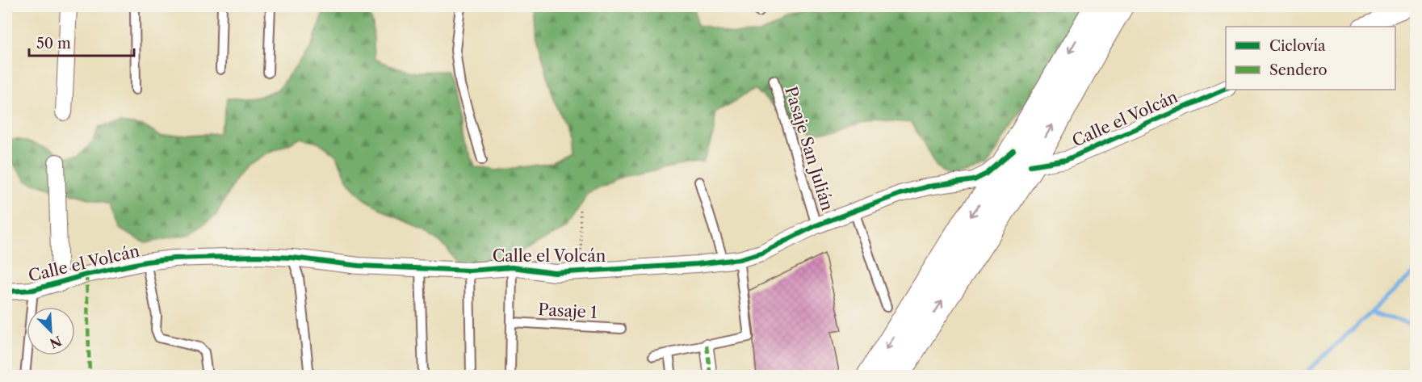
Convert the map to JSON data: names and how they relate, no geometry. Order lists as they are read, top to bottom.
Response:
{
  "streets": {
    "street": ["Calle el Volcán"],
    "lane": ["Pasaje San Julián", "Pasaje 1"]
  },
  "crossings": [
    ["Calle el Volcán", "Pasaje San Julián"]
  ],
  "legend": ["Ciclovía", "Sendero"],
  "scale_bar": "50 m",
  "north": "bottom right"
}
